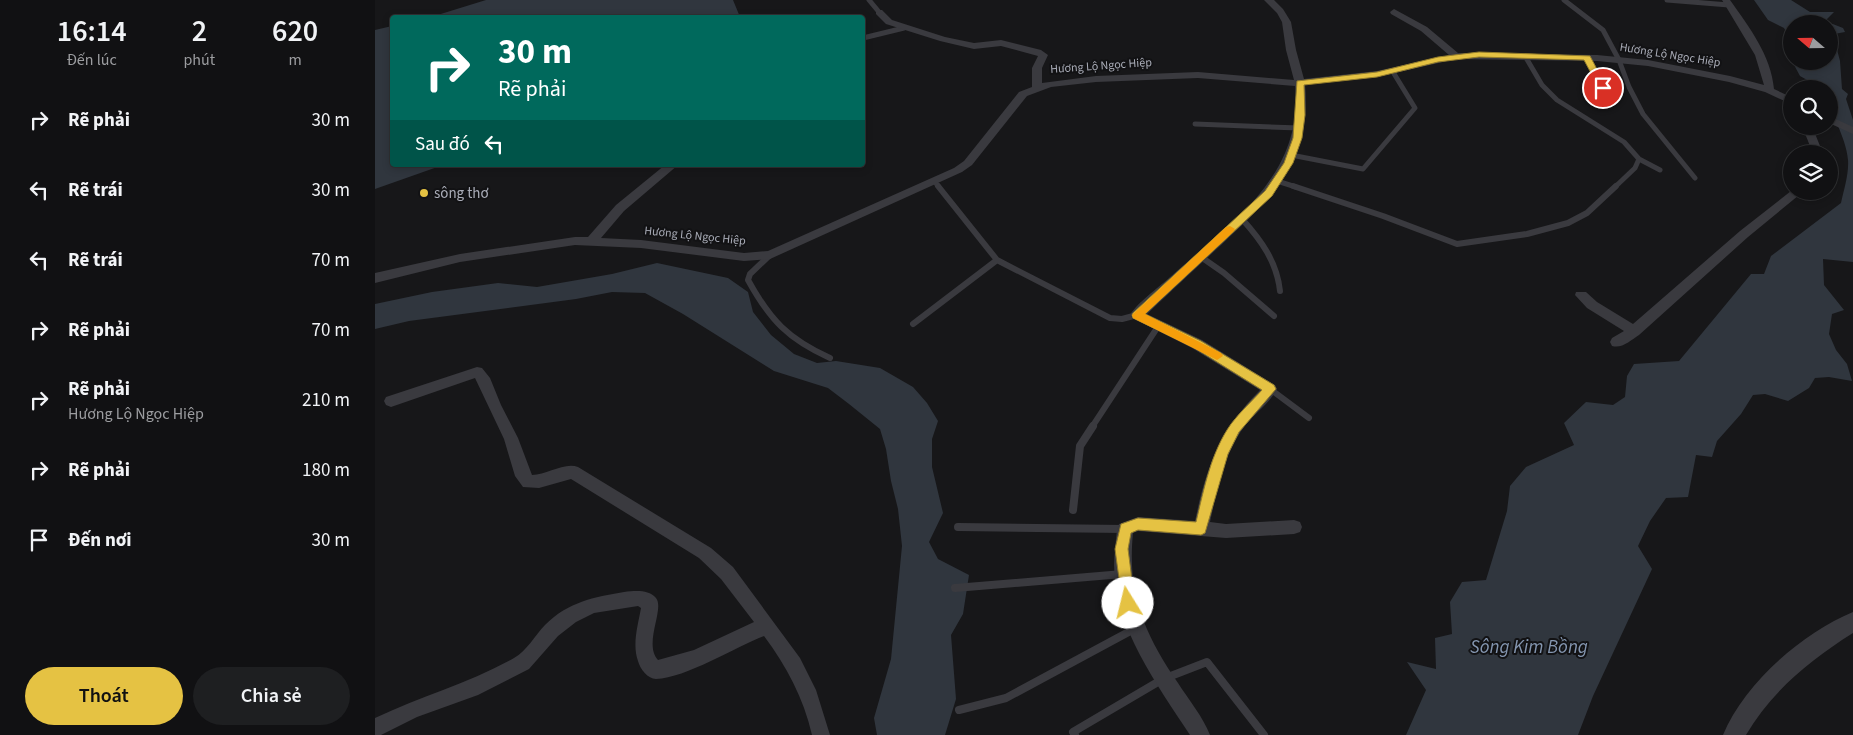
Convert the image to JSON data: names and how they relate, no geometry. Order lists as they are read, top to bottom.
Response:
{
  "streets": {
    "street": ["Hương Lộ Ngọc Hiệp"]
  },
  "water": ["Sông Kim Bồng"],
  "places": ["sông thơ"],
  "north": "left",
  "page": {
    "eta": [
      "16:14",
      "Đến lúc",
      "2",
      "phút",
      "620",
      "m"
    ],
    "turn": ["30 m", "Rẽ phải"],
    "list": [
      {
        "name": "Rẽ phải",
        "value": "30 m"
      },
      {
        "name": "Rẽ trái",
        "value": "30 m"
      },
      {
        "name": "Rẽ trái",
        "value": "70 m"
      },
      {
        "name": "Rẽ phải",
        "value": "70 m"
      },
      {
        "name": "Rẽ phải",
        "note": "Hương Lộ Ngọc Hiệp",
        "value": "210 m"
      },
      {
        "name": "Rẽ phải",
        "value": "180 m"
      },
      {
        "name": "Đến nơi",
        "value": "30 m"
      }
    ],
    "then": "Sau đó",
    "buttons": ["Thoát", "Chia sẻ"]
  }
}
